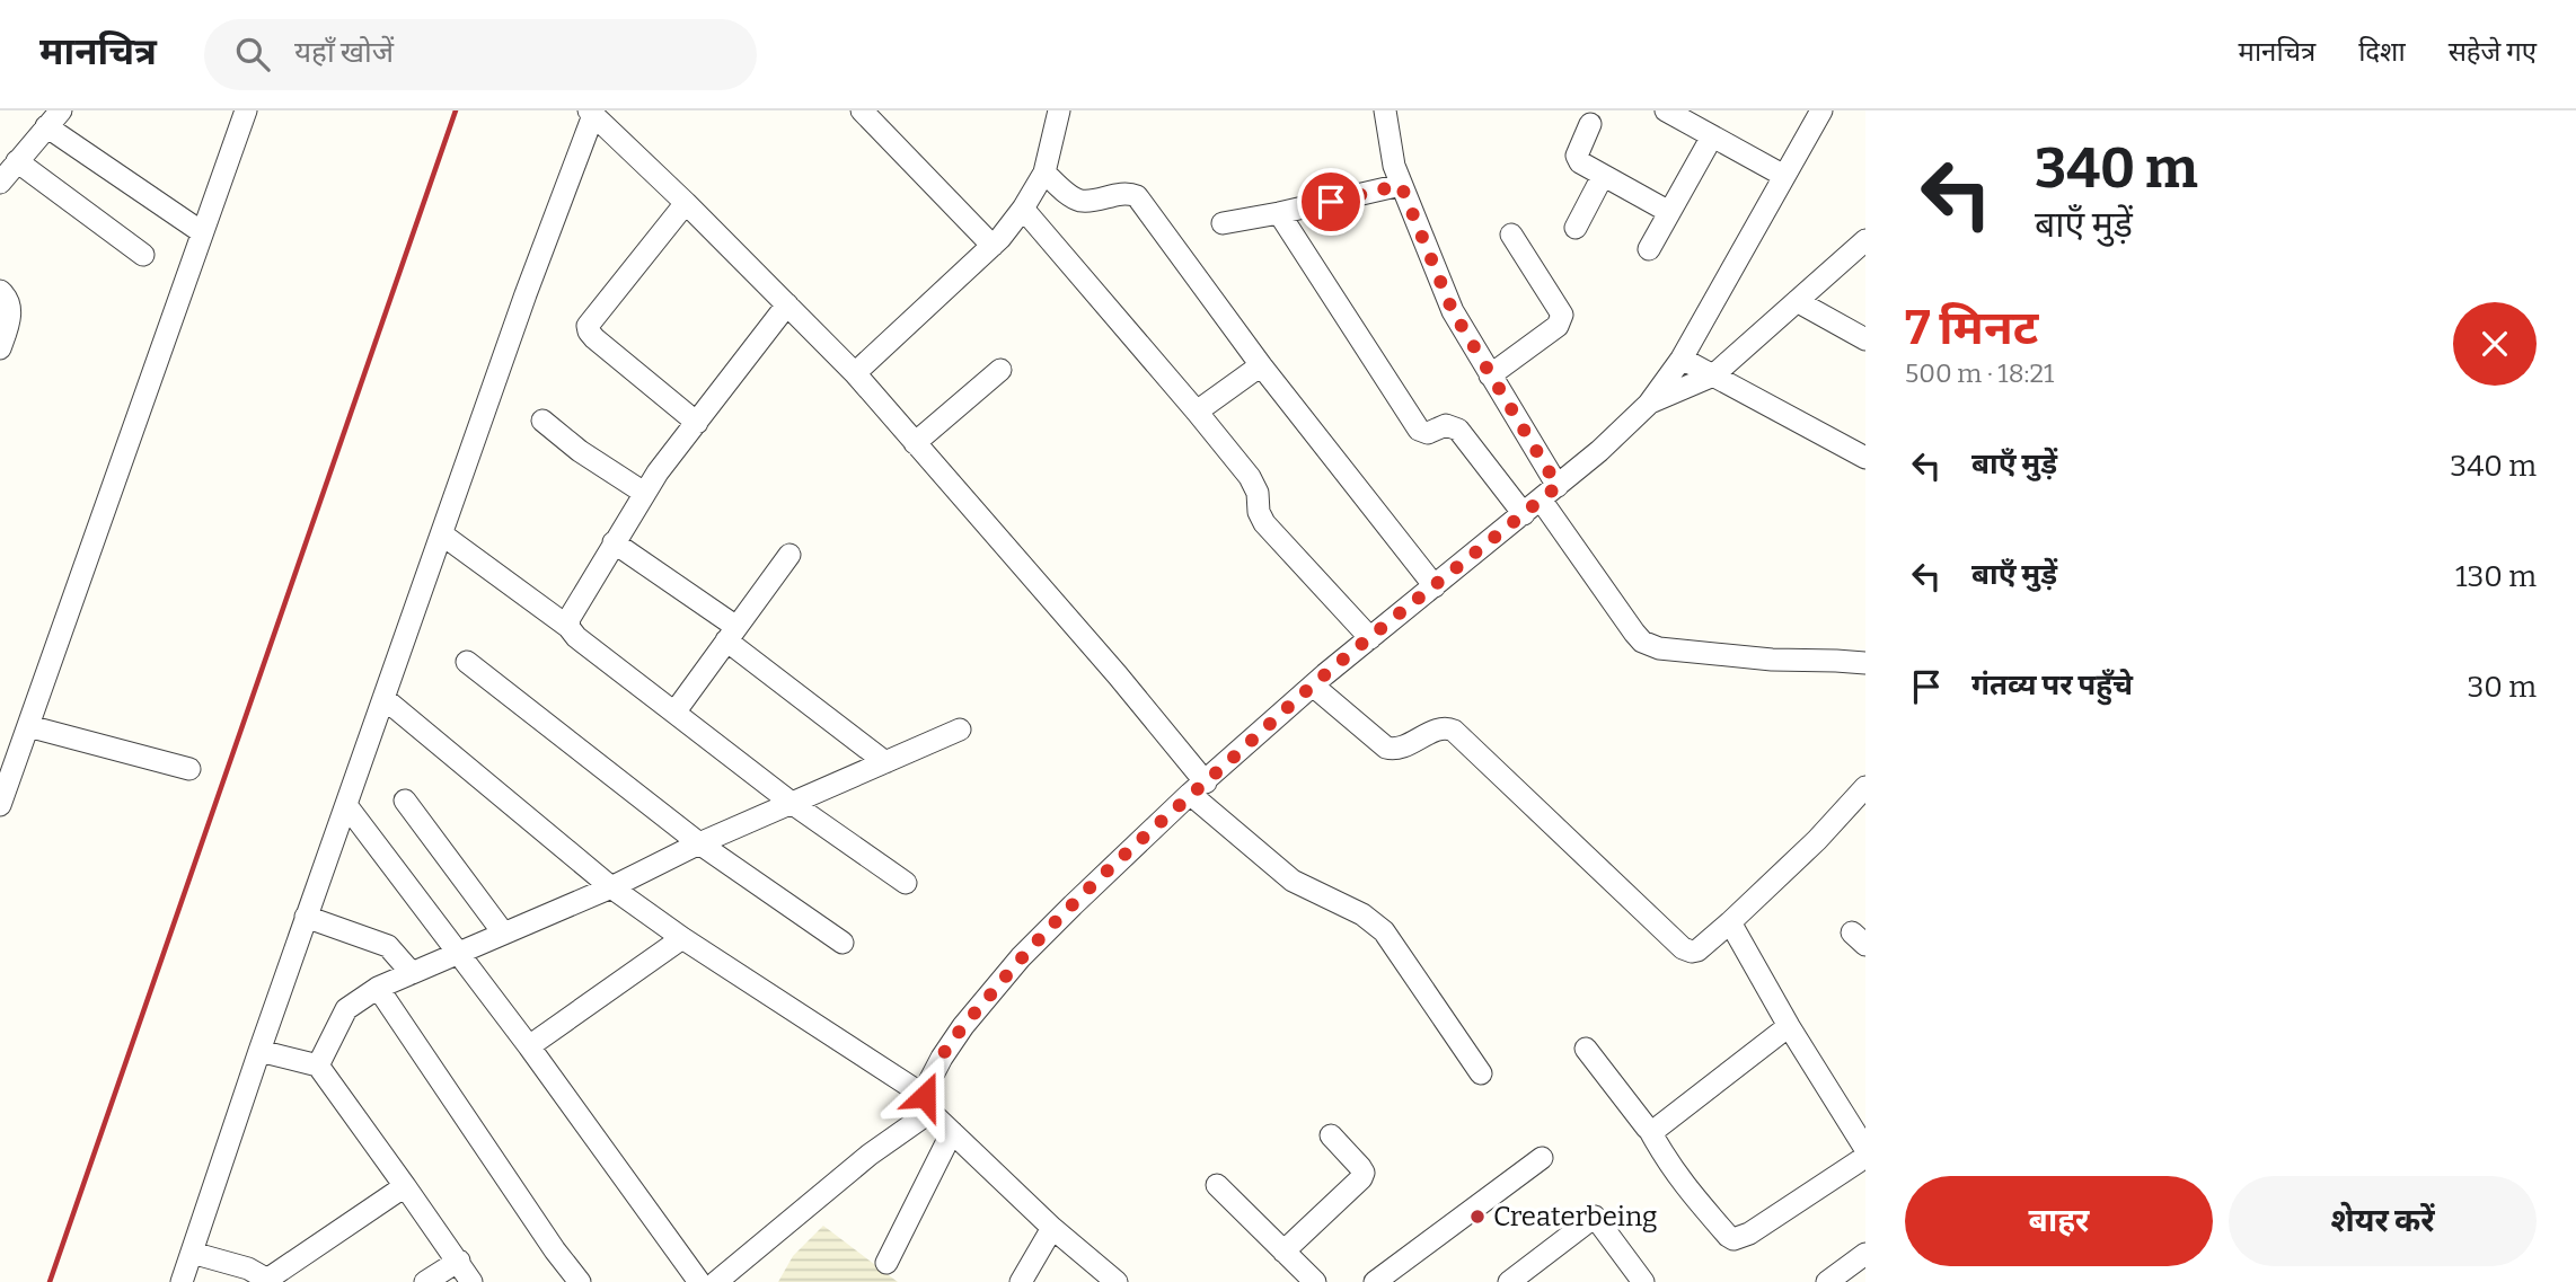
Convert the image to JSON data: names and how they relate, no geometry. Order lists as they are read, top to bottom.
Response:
{
  "places": ["Createrbeing"],
  "page": {
    "header": "मानचित्र",
    "search": "यहाँ खोजें",
    "nav": ["मानचित्र", "दिशा", "सहेजे गए"],
    "turn": ["340 m", "बाएँ मुड़ें"],
    "heading": ["7 मिनट", "500 m · 18:21"],
    "list": [
      {
        "name": "बाएँ मुड़ें",
        "value": "340 m"
      },
      {
        "name": "बाएँ मुड़ें",
        "value": "130 m"
      },
      {
        "name": "गंतव्य पर पहुँचे",
        "value": "30 m"
      }
    ],
    "buttons": ["बाहर", "शेयर करें"]
  }
}
